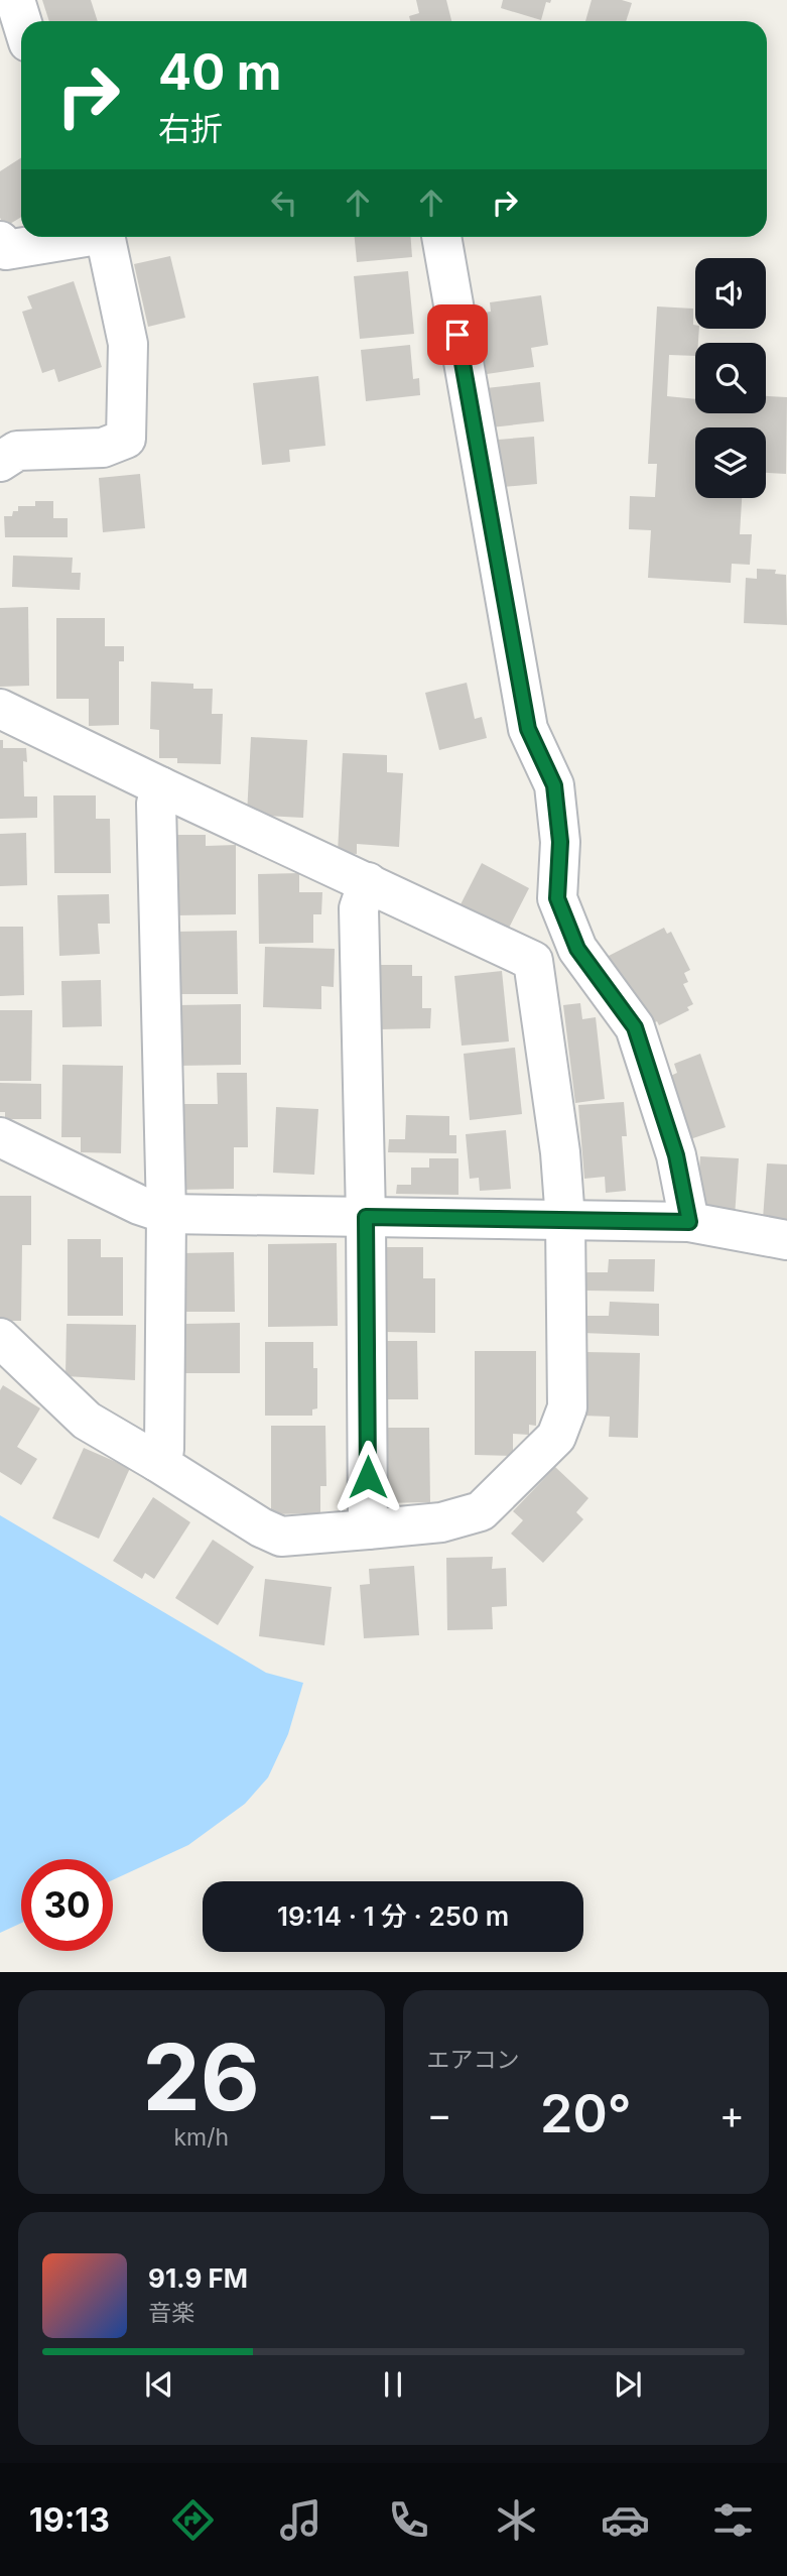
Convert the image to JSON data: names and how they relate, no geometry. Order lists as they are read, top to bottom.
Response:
{
  "page": {
    "turn": ["40 m", "右折"],
    "limit": "30",
    "trip": "19:14 · 1 分 · 250 m",
    "tile": [
      ["26", "km/h"],
      "エアコン"
    ],
    "heat": ["−", "20°", "+"],
    "song": ["91.9 FM", "音楽"],
    "tabs": "19:13"
  }
}
